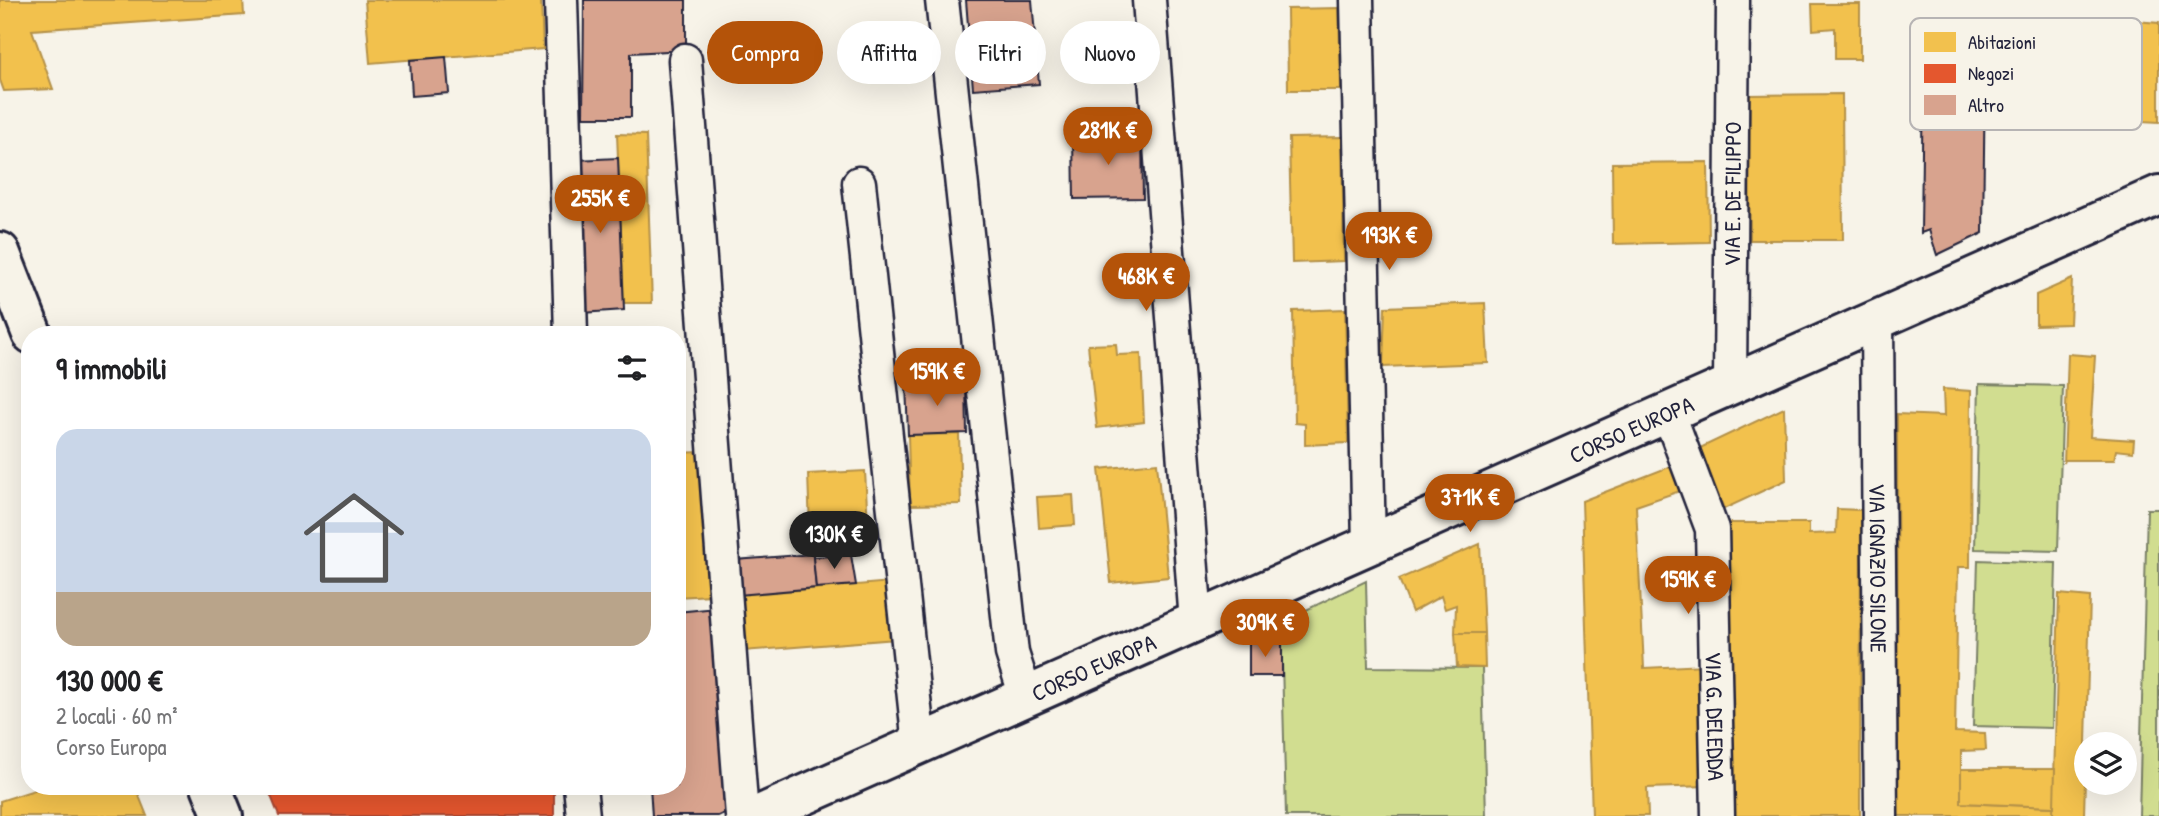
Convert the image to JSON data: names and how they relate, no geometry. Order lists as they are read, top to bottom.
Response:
{
  "streets": {
    "main road": ["CORSO EUROPA"],
    "street": ["VIA E. DE FILIPPO", "VIA IGNAZIO SILONE", "VIA G. DELEDDA"]
  },
  "crossings": [
    ["VIA E. DE FILIPPO", "CORSO EUROPA"],
    ["CORSO EUROPA", "VIA IGNAZIO SILONE"],
    ["CORSO EUROPA", "VIA G. DELEDDA"]
  ],
  "legend": ["Abitazioni", "Negozi", "Altro"],
  "page": {
    "chip": [
      "Compra",
      "Affitta",
      "Filtri",
      "Nuovo"
    ],
    "price": [
      "281K €",
      "255K €",
      "193K €",
      "468K €",
      "159K €",
      "371K €",
      "130K €",
      "159K €",
      "309K €"
    ],
    "heading": "9 immobili",
    "list": [
      {
        "name": "130 000 €",
        "note": "2 locali · 60 m² · Corso Europa"
      }
    ]
  }
}
